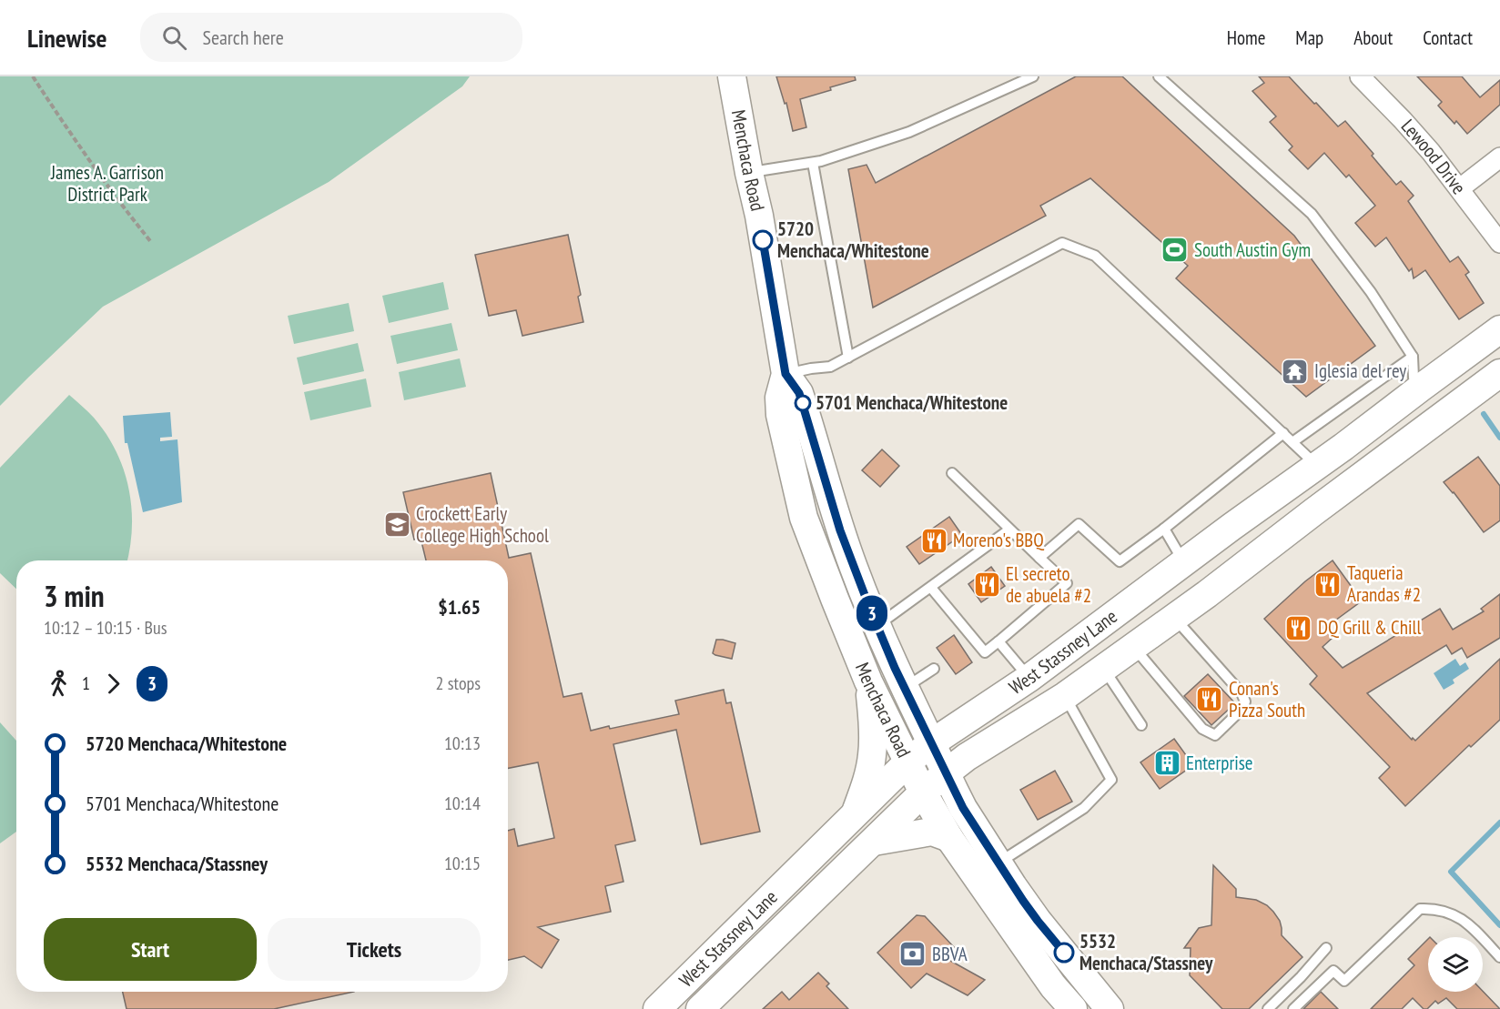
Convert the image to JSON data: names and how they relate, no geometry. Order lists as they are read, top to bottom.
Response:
{
  "streets": {
    "main road": ["Menchaca Road", "West Stassney Lane"],
    "street": ["Lewood Drive"]
  },
  "crossings": [
    ["Menchaca Road", "West Stassney Lane"]
  ],
  "parks": ["James A. Garrison District Park"],
  "places": {
    "other": ["5720 Menchaca/Whitestone", "5701 Menchaca/Whitestone", "5532 Menchaca/Stassney"],
    "sports": ["South Austin Gym"],
    "temple": ["Iglesia del rey"],
    "school or university": ["Crockett Early College High School"],
    "restaurant": [
      "Moreno's BBQ",
      "Taqueria Arandas #2",
      "El secreto de abuela #2",
      "DQ Grill & Chill",
      "Conan's Pizza South"
    ],
    "building": ["Enterprise"],
    "bank": ["BBVA"]
  },
  "lines": ["bus line 3"],
  "page": {
    "header": "Linewise",
    "search": "Search here",
    "nav": [
      "Home",
      "Map",
      "About",
      "Contact"
    ],
    "on_map": "3",
    "heading": ["3 min", "10:12 – 10:15 · Bus", "$1.65"],
    "legs": ["1", "3", "2 stops"],
    "list": [
      {
        "name": "5720 Menchaca/Whitestone",
        "value": "10:13"
      },
      {
        "name": "5701 Menchaca/Whitestone",
        "value": "10:14"
      },
      {
        "name": "5532 Menchaca/Stassney",
        "value": "10:15"
      }
    ],
    "buttons": ["Start", "Tickets"]
  }
}
